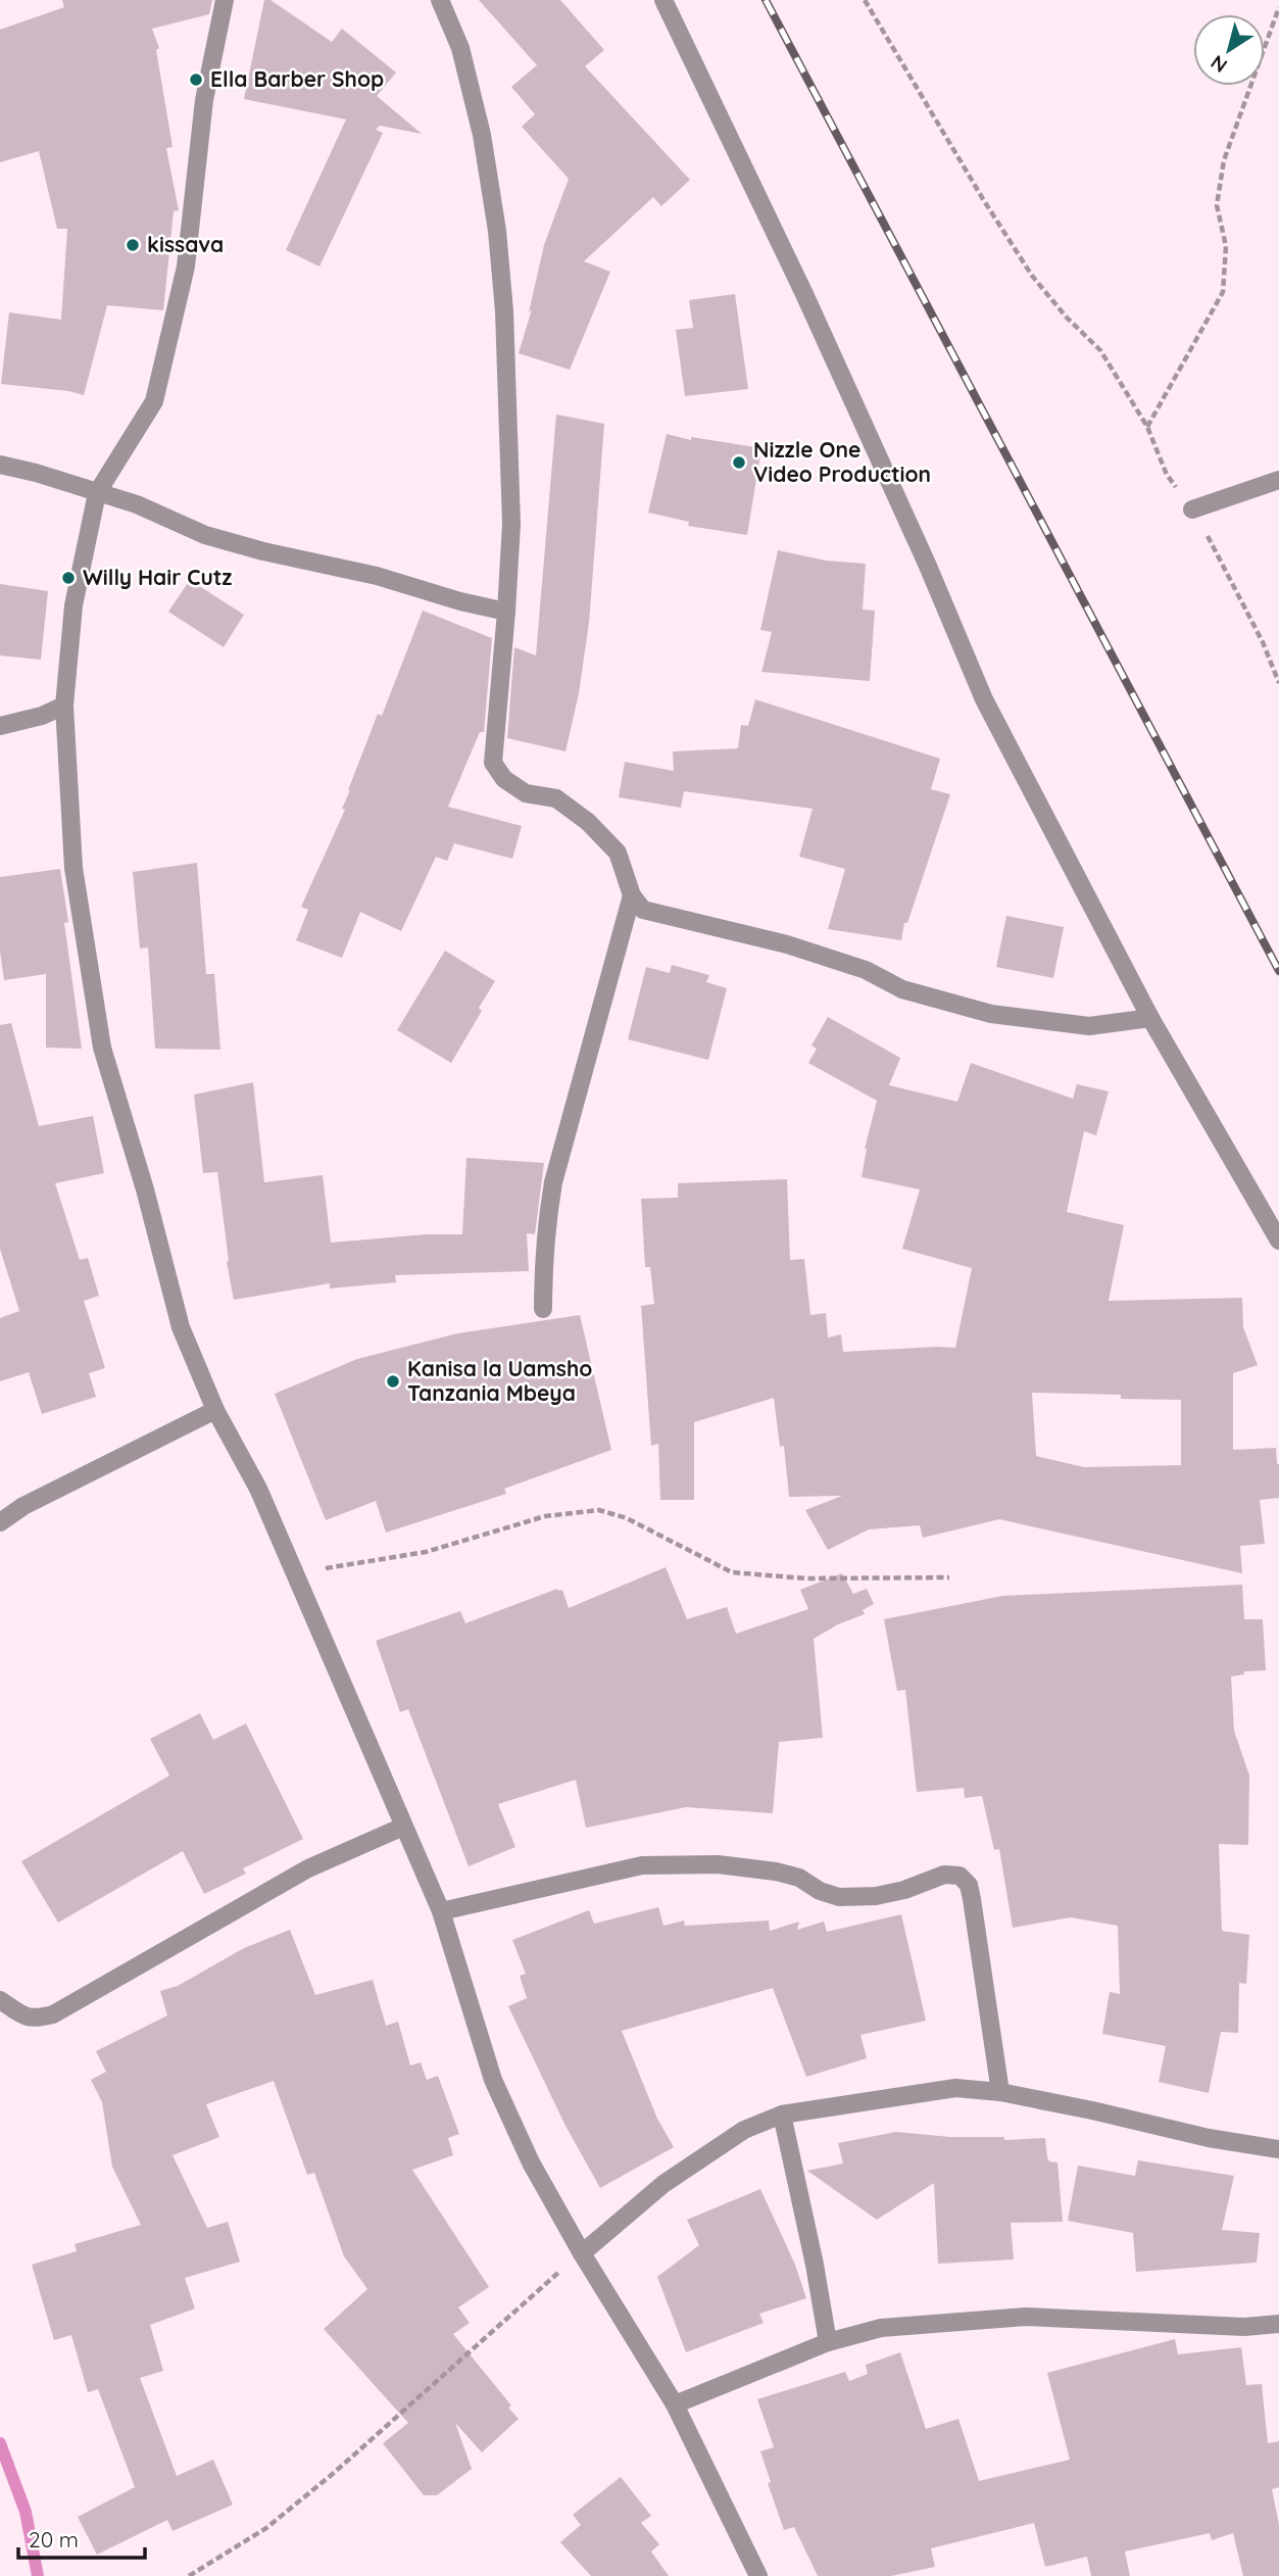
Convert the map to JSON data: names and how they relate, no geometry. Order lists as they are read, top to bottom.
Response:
{
  "places": [
    "Ella Barber Shop",
    "kissava",
    "Nizzle One Video Production",
    "Willy Hair Cutz",
    "Kanisa la Uamsho Tanzania Mbeya"
  ],
  "scale_bar": "20 m",
  "north": "bottom left"
}
